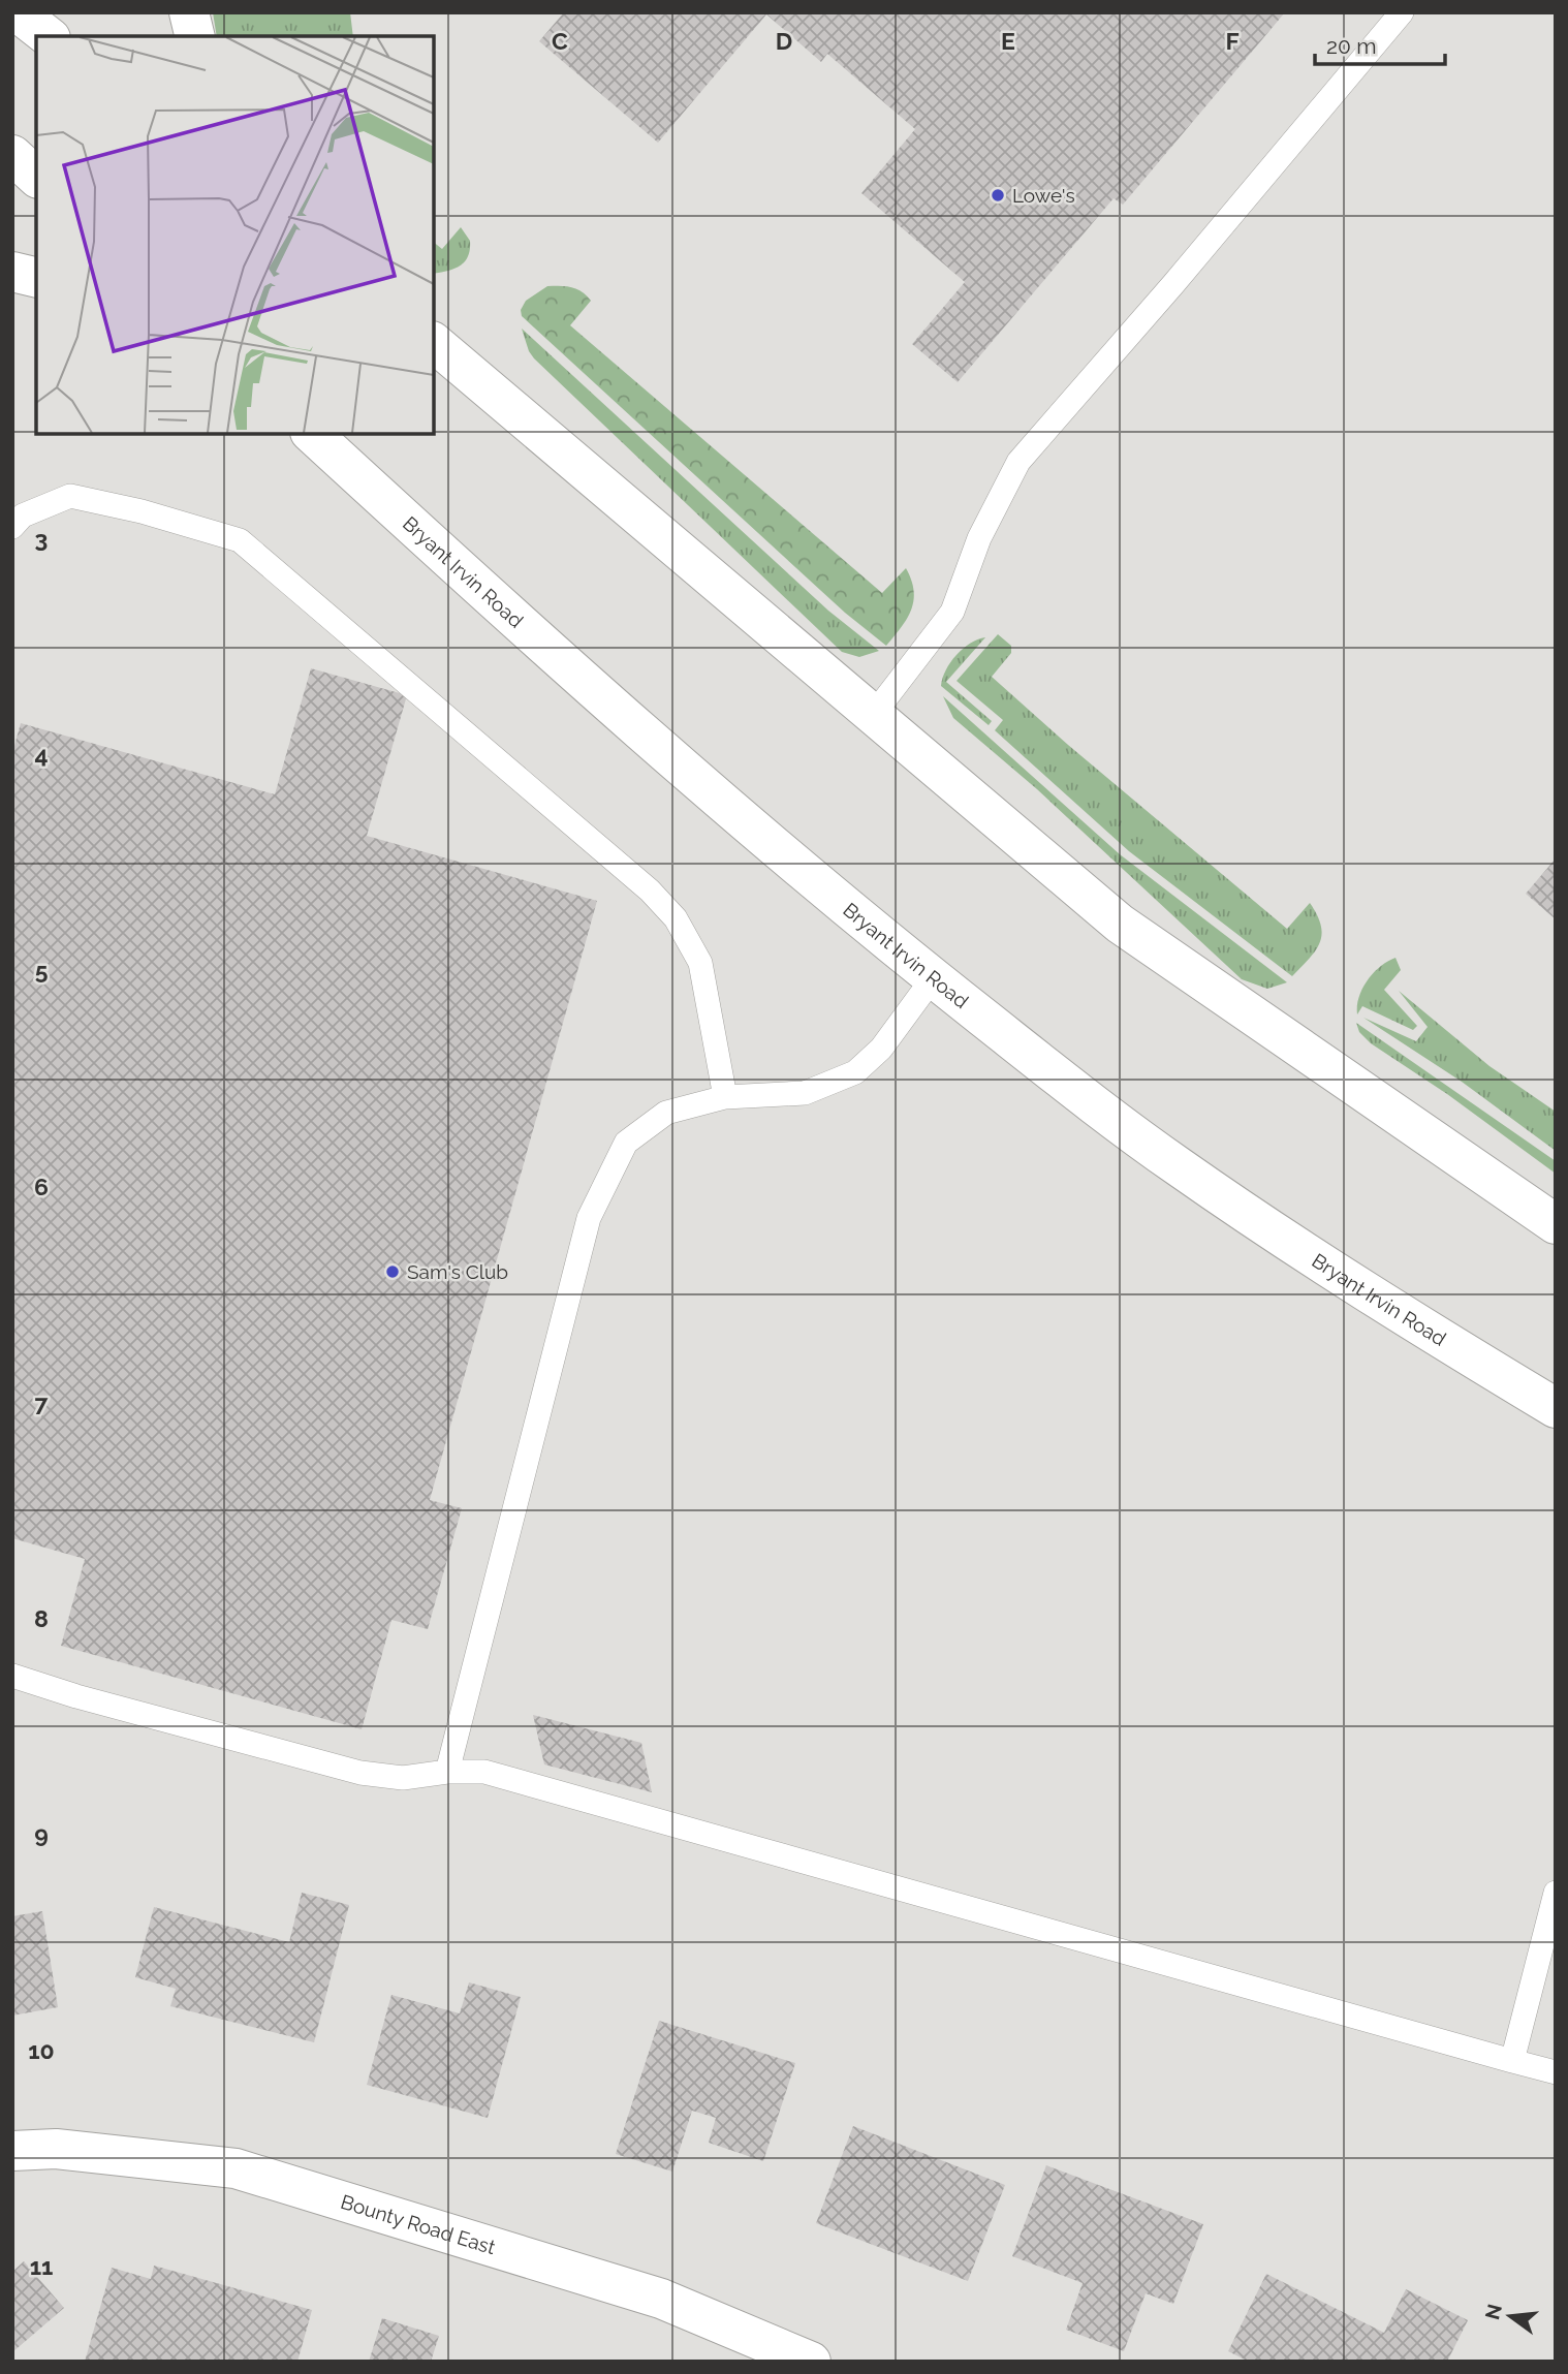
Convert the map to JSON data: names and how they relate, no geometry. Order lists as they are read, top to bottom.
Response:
{
  "streets": {
    "main road": ["Bryant Irvin Road", "Bounty Road East"]
  },
  "places": ["Lowe's", "Sam's Club"],
  "scale_bar": "20 m",
  "north": "left",
  "grid": {
    "columns": [
      "C",
      "D",
      "E",
      "F"
    ],
    "rows": [
      "3",
      "4",
      "5",
      "6",
      "7",
      "8",
      "9",
      "10",
      "11"
    ]
  }
}
